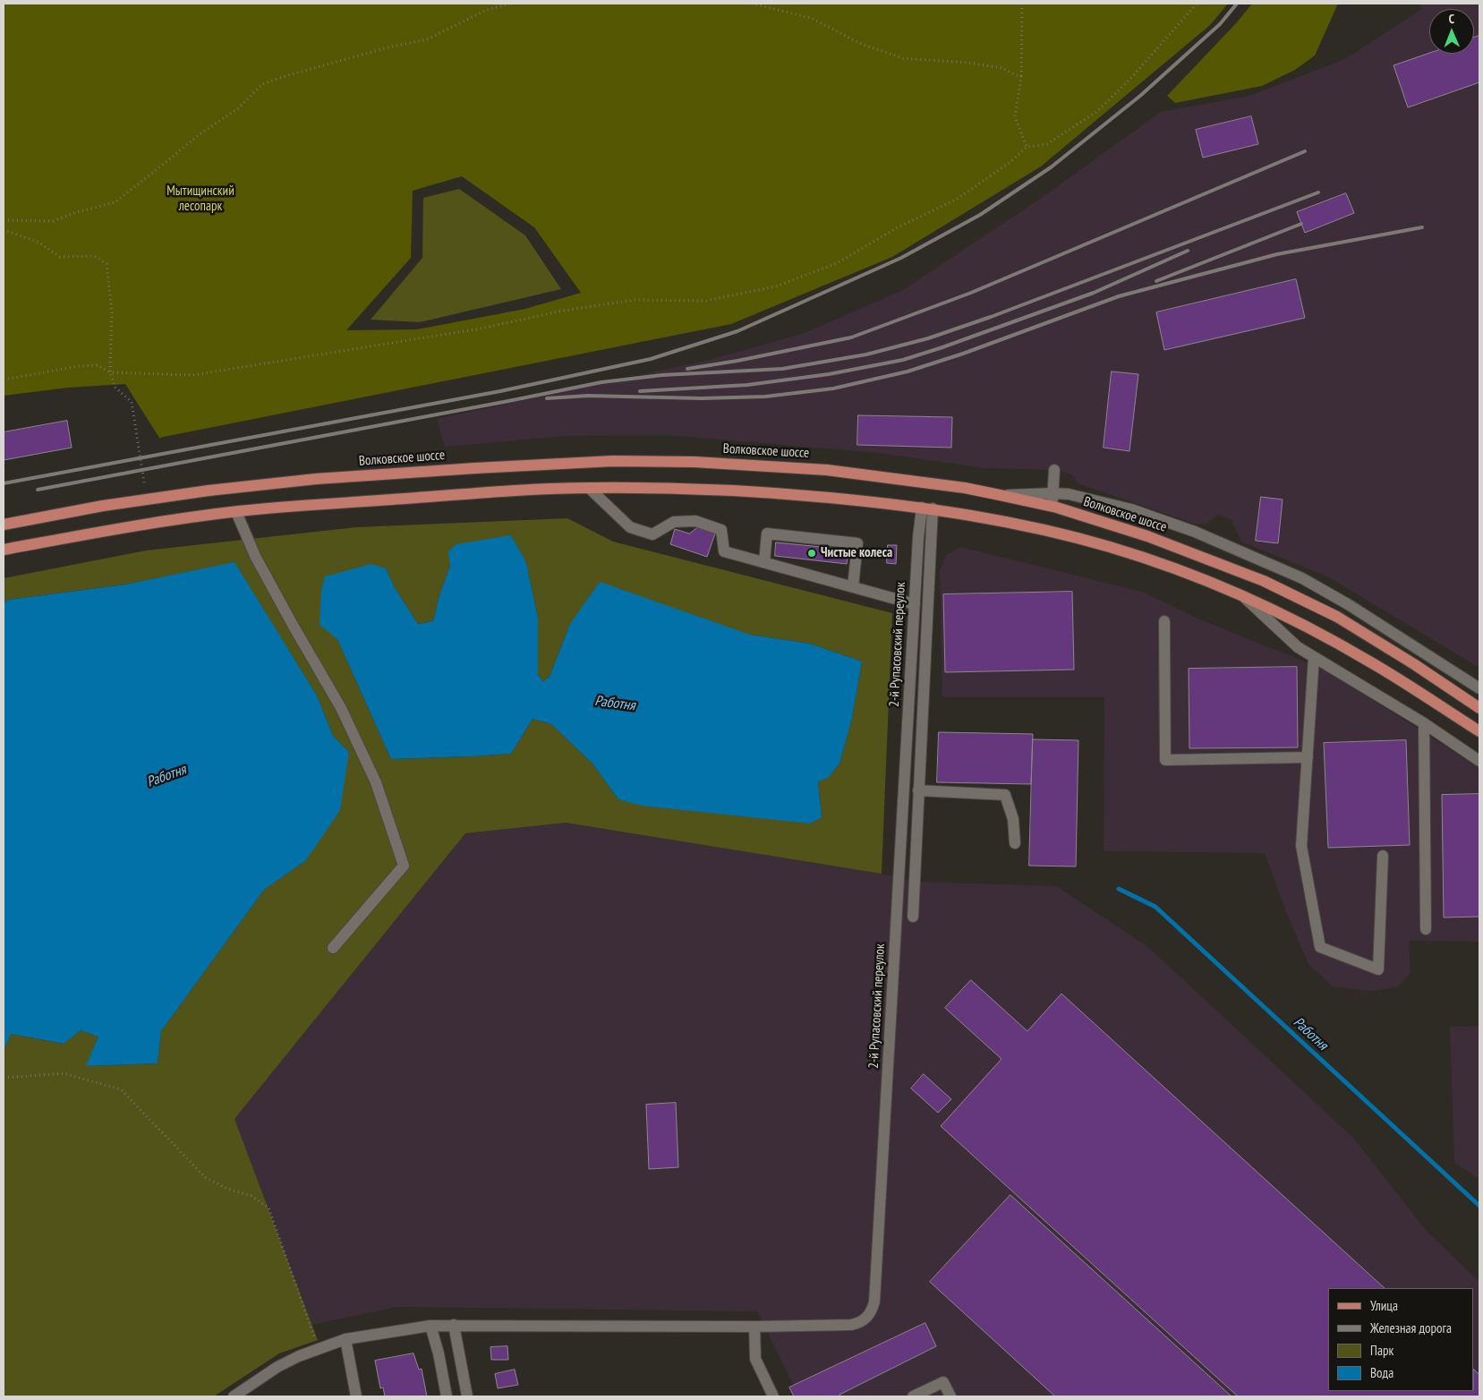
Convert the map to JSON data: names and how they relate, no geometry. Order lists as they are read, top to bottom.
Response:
{
  "streets": {
    "main road": ["Волковское шоссе"],
    "street": ["2-й Рупасовский переулок"]
  },
  "water": ["Работня"],
  "parks": ["Мытищинский лесопарк"],
  "places": ["Чистые колеса"],
  "legend": [
    "Улица",
    "Железная дорога",
    "Парк",
    "Вода"
  ],
  "north": "top"
}
